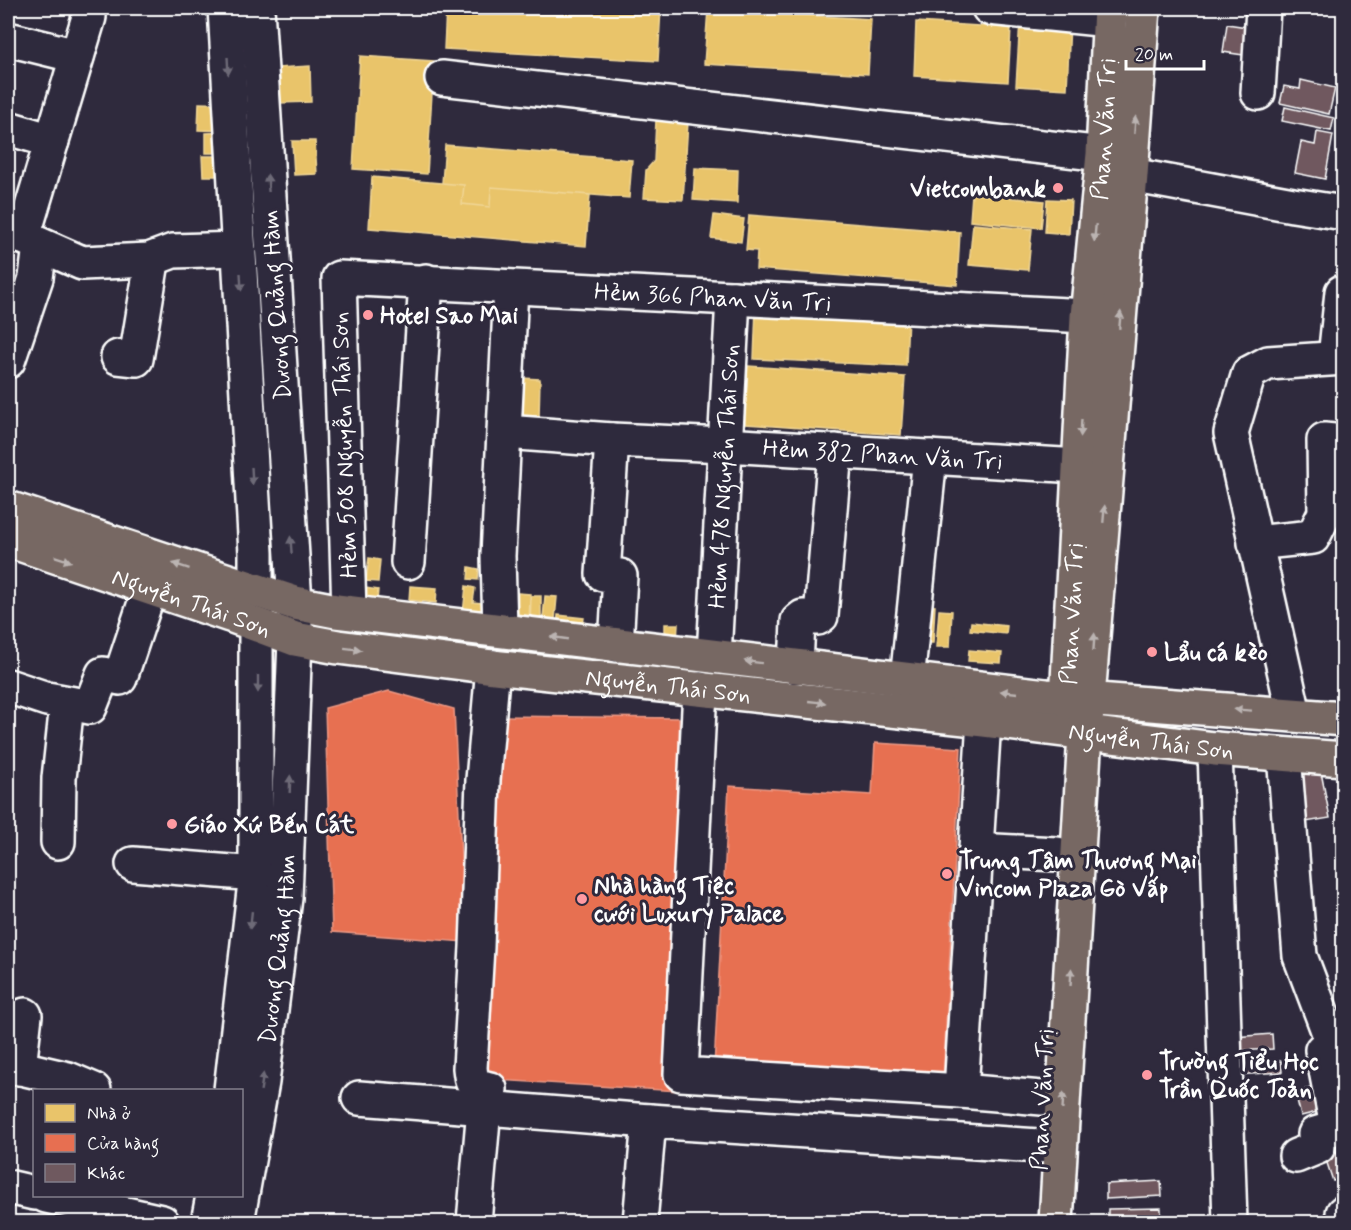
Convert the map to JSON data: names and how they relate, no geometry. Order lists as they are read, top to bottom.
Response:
{
  "streets": {
    "main road": ["Phan Văn Trị", "Nguyễn Thái Sơn"],
    "street": [
      "Hẻm 366 Phan Văn Trị",
      "Dương Quảng Hàm",
      "Hẻm 508 Nguyễn Thái Sơn",
      "Hẻm 382 Phan Văn Trị",
      "Hẻm 478 Nguyễn Thái Sơn"
    ]
  },
  "crossings": [
    ["Phan Văn Trị", "Hẻm 366 Phan Văn Trị"],
    ["Phan Văn Trị", "Hẻm 382 Phan Văn Trị"],
    ["Phan Văn Trị", "Nguyễn Thái Sơn"],
    ["Hẻm 366 Phan Văn Trị", "Hẻm 508 Nguyễn Thái Sơn"],
    ["Hẻm 366 Phan Văn Trị", "Hẻm 478 Nguyễn Thái Sơn"],
    ["Dương Quảng Hàm", "Nguyễn Thái Sơn"],
    ["Hẻm 508 Nguyễn Thái Sơn", "Nguyễn Thái Sơn"],
    ["Hẻm 382 Phan Văn Trị", "Hẻm 478 Nguyễn Thái Sơn"],
    ["Hẻm 478 Nguyễn Thái Sơn", "Nguyễn Thái Sơn"]
  ],
  "places": [
    "Vietcombank",
    "Hotel Sao Mai",
    "Lẩu cá kèo",
    "Giáo Xứ Bến Cát",
    "Trung Tâm Thương Mại Vincom Plaza Gò Vấp",
    "Nhà hàng Tiệc cưới Luxury Palace",
    "Trường Tiểu Học Trần Quốc Toản"
  ],
  "legend": ["Nhà ở", "Cửa hàng", "Khác"],
  "scale_bar": "20 m"
}
